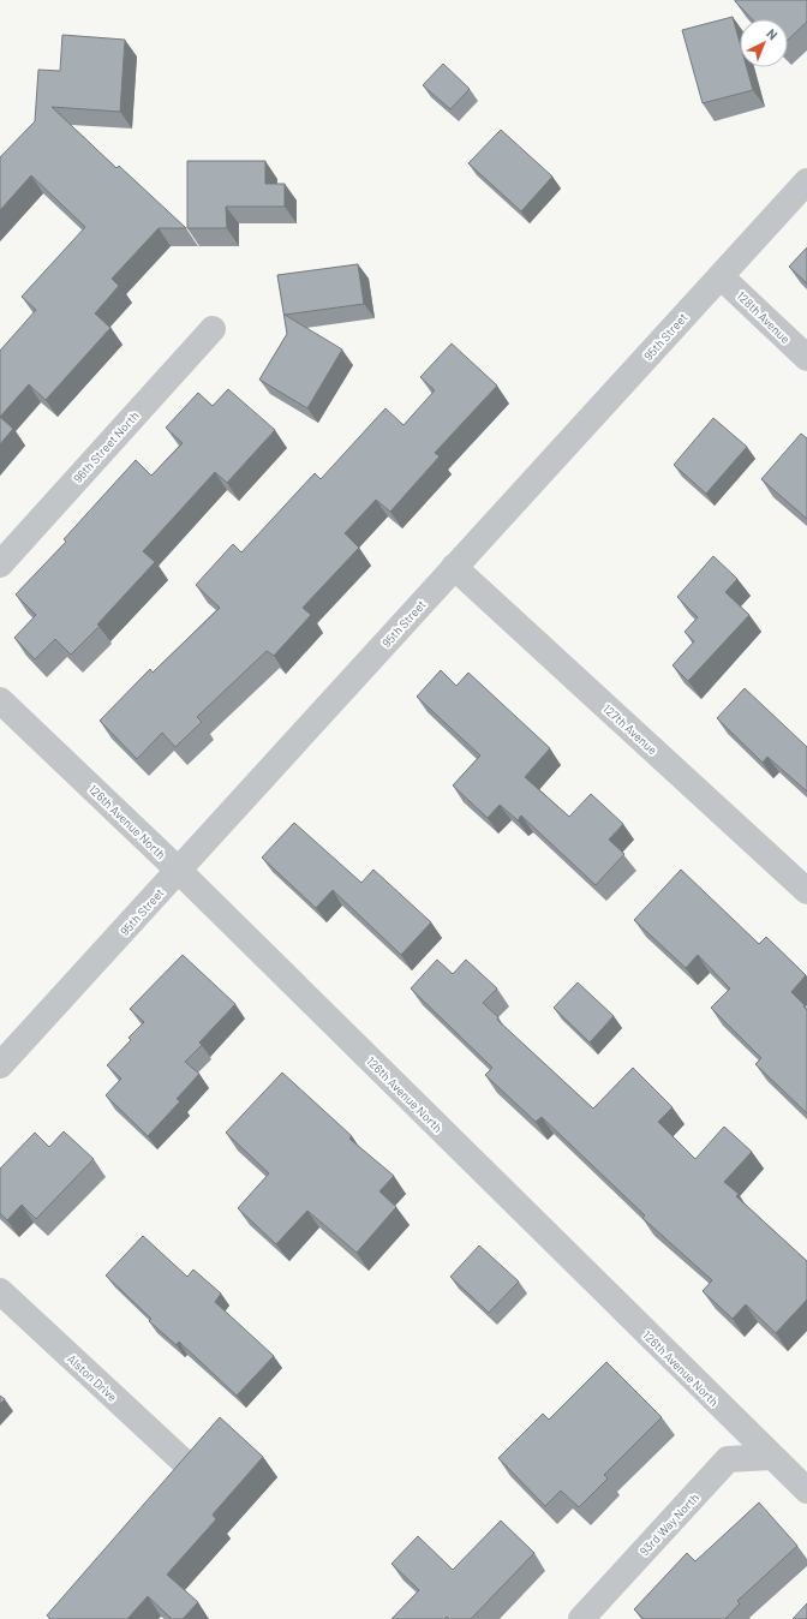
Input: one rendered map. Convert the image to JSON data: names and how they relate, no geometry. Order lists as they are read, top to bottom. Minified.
{"streets":{"street":["128th Avenue","95th Street","96th Street North","127th Avenue","126th Avenue North","Alston Drive","93rd Way North"]},"crossings":[["128th Avenue","95th Street"],["95th Street","127th Avenue"],["95th Street","126th Avenue North"],["126th Avenue North","93rd Way North"]],"north":"top right"}
